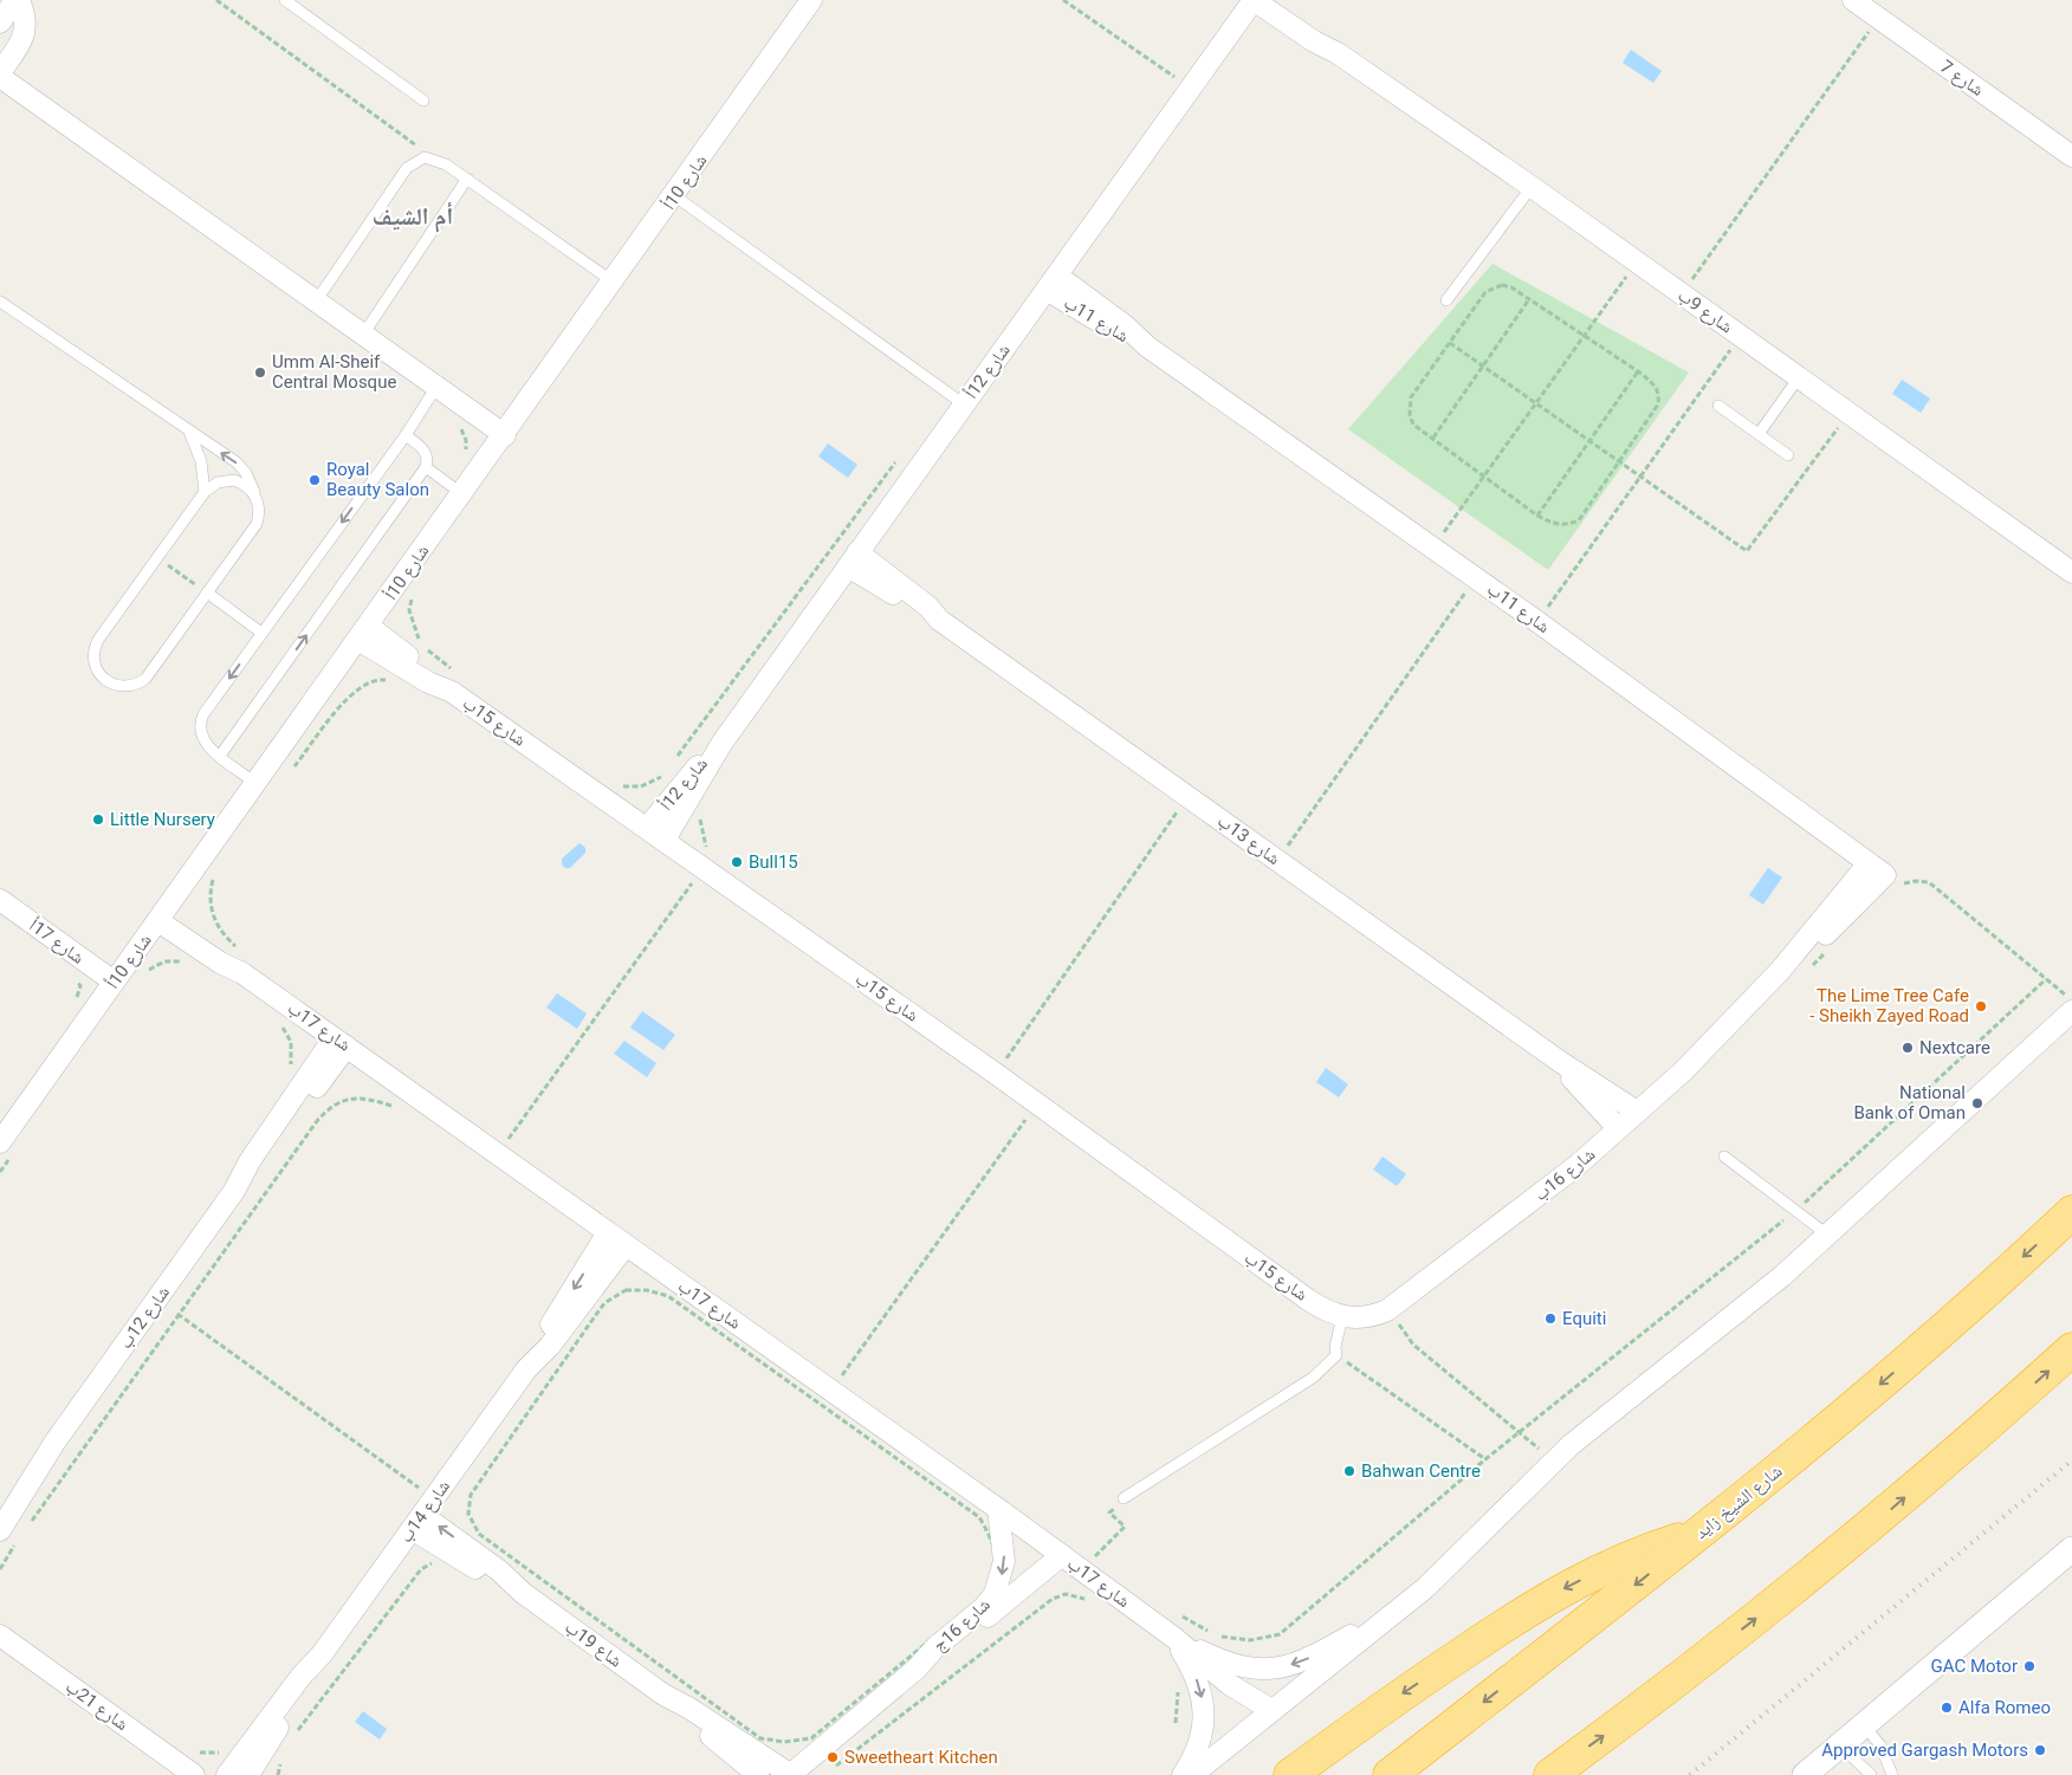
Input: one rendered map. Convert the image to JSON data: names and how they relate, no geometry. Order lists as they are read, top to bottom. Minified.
{"streets":{"highway":["شارع الشيخ زايد"],"street":["شارع 7","شارع 10أ","شارع 9ب","شارع 11ب","شارع 12أ","شارع 15ب","شارع 13ب","شارع 17أ","شارع 17ب","شارع 16ب","شارع 12ب","شارع 14ب","شارع 16ج","شاع 19ب","شارع 21ب"]},"crossings":[["شارع 10أ","شارع 15ب"],["شارع 10أ","شارع 17أ"],["شارع 10أ","شارع 17ب"],["شارع 9ب","شارع 12أ"],["شارع 11ب","شارع 12أ"],["شارع 11ب","شارع 16ب"],["شارع 12أ","شارع 15ب"],["شارع 12أ","شارع 13ب"],["شارع 15ب","شارع 16ب"],["شارع 13ب","شارع 16ب"],["شارع 17ب","شارع 12ب"],["شارع 17ب","شارع 14ب"],["شارع 17ب","شارع 16ج"],["شارع 14ب","شاع 19ب"],["شارع 16ج","شاع 19ب"]],"districts":["أم الشيف"],"places":["Umm Al-Sheif Central Mosque","Royal Beauty Salon","Little Nursery","Bull15","The Lime Tree Cafe - Sheikh Zayed Road","Nextcare","National Bank of Oman","Equiti","Bahwan Centre","GAC Motor","Alfa Romeo","Approved Gargash Motors","Sweetheart Kitchen"]}
